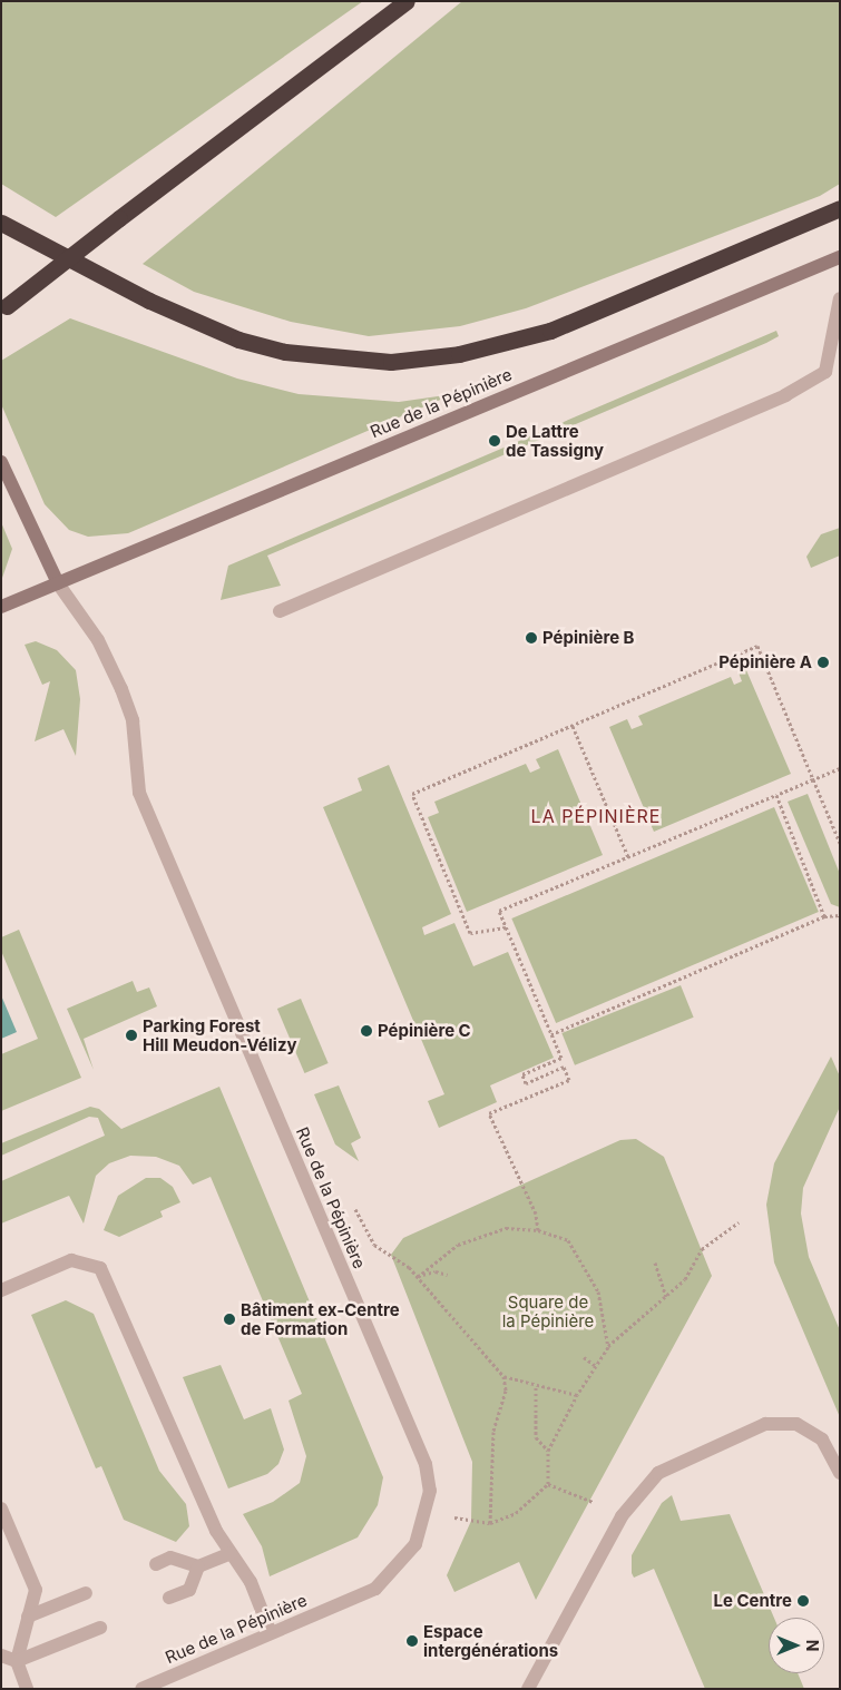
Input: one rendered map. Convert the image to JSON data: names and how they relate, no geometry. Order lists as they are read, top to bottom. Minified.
{"streets":{"main road":["Rue de la Pépinière"]},"districts":["LA PÉPINIÈRE"],"parks":["Square de la Pépinière"],"places":["De Lattre de Tassigny","Pépinière B","Pépinière A","Pépinière C","Parking Forest Hill Meudon-Vélizy","Bâtiment ex-Centre de Formation","Le Centre","Espace intergénérations"],"north":"right"}
